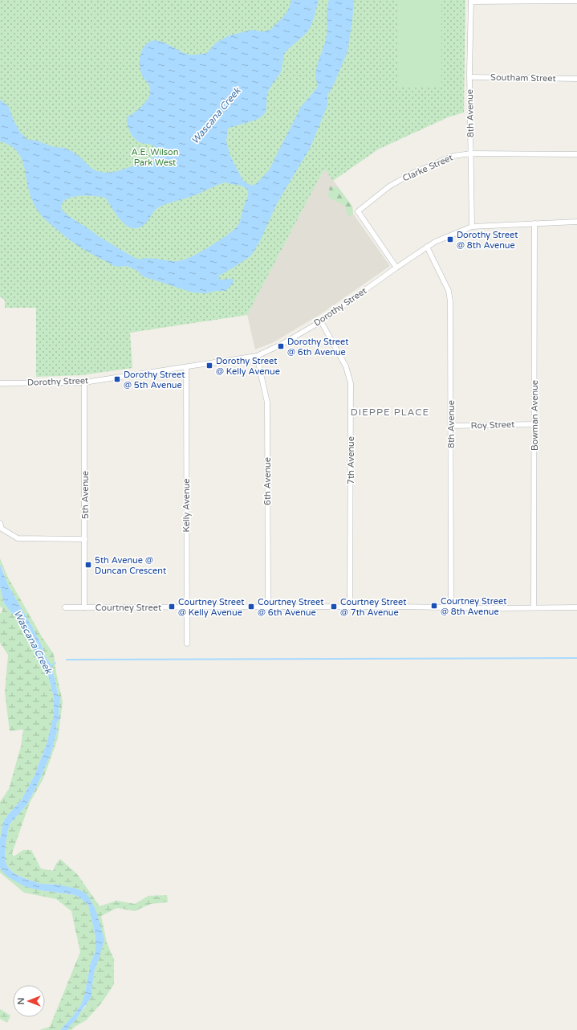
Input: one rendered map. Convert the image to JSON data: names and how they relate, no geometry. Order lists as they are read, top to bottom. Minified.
{"streets":{"street":["Southam Street","8th Avenue","Clarke Street","Dorothy Street","Bowman Avenue","Roy Street","7th Avenue","6th Avenue","5th Avenue","Kelly Avenue","Courtney Street"]},"crossings":[["Southam Street","8th Avenue"],["8th Avenue","Clarke Street"],["8th Avenue","Dorothy Street"],["8th Avenue","Roy Street"],["8th Avenue","Courtney Street"],["Clarke Street","Dorothy Street"],["Dorothy Street","Bowman Avenue"],["Dorothy Street","7th Avenue"],["Dorothy Street","6th Avenue"],["Dorothy Street","5th Avenue"],["Dorothy Street","Kelly Avenue"],["Bowman Avenue","Roy Street"],["Bowman Avenue","Courtney Street"],["7th Avenue","Courtney Street"],["6th Avenue","Courtney Street"],["5th Avenue","Courtney Street"],["Kelly Avenue","Courtney Street"]],"districts":["DIEPPE PLACE"],"water":["Wascana Creek"],"parks":["A.E. Wilson Park West"],"places":{"transit":["Dorothy Street @ 8th Avenue","Dorothy Street @ 6th Avenue","Dorothy Street @ Kelly Avenue","Dorothy Street @ 5th Avenue","5th Avenue @ Duncan Crescent","Courtney Street @ 8th Avenue","Courtney Street @ Kelly Avenue","Courtney Street @ 6th Avenue","Courtney Street @ 7th Avenue"]},"north":"left"}
